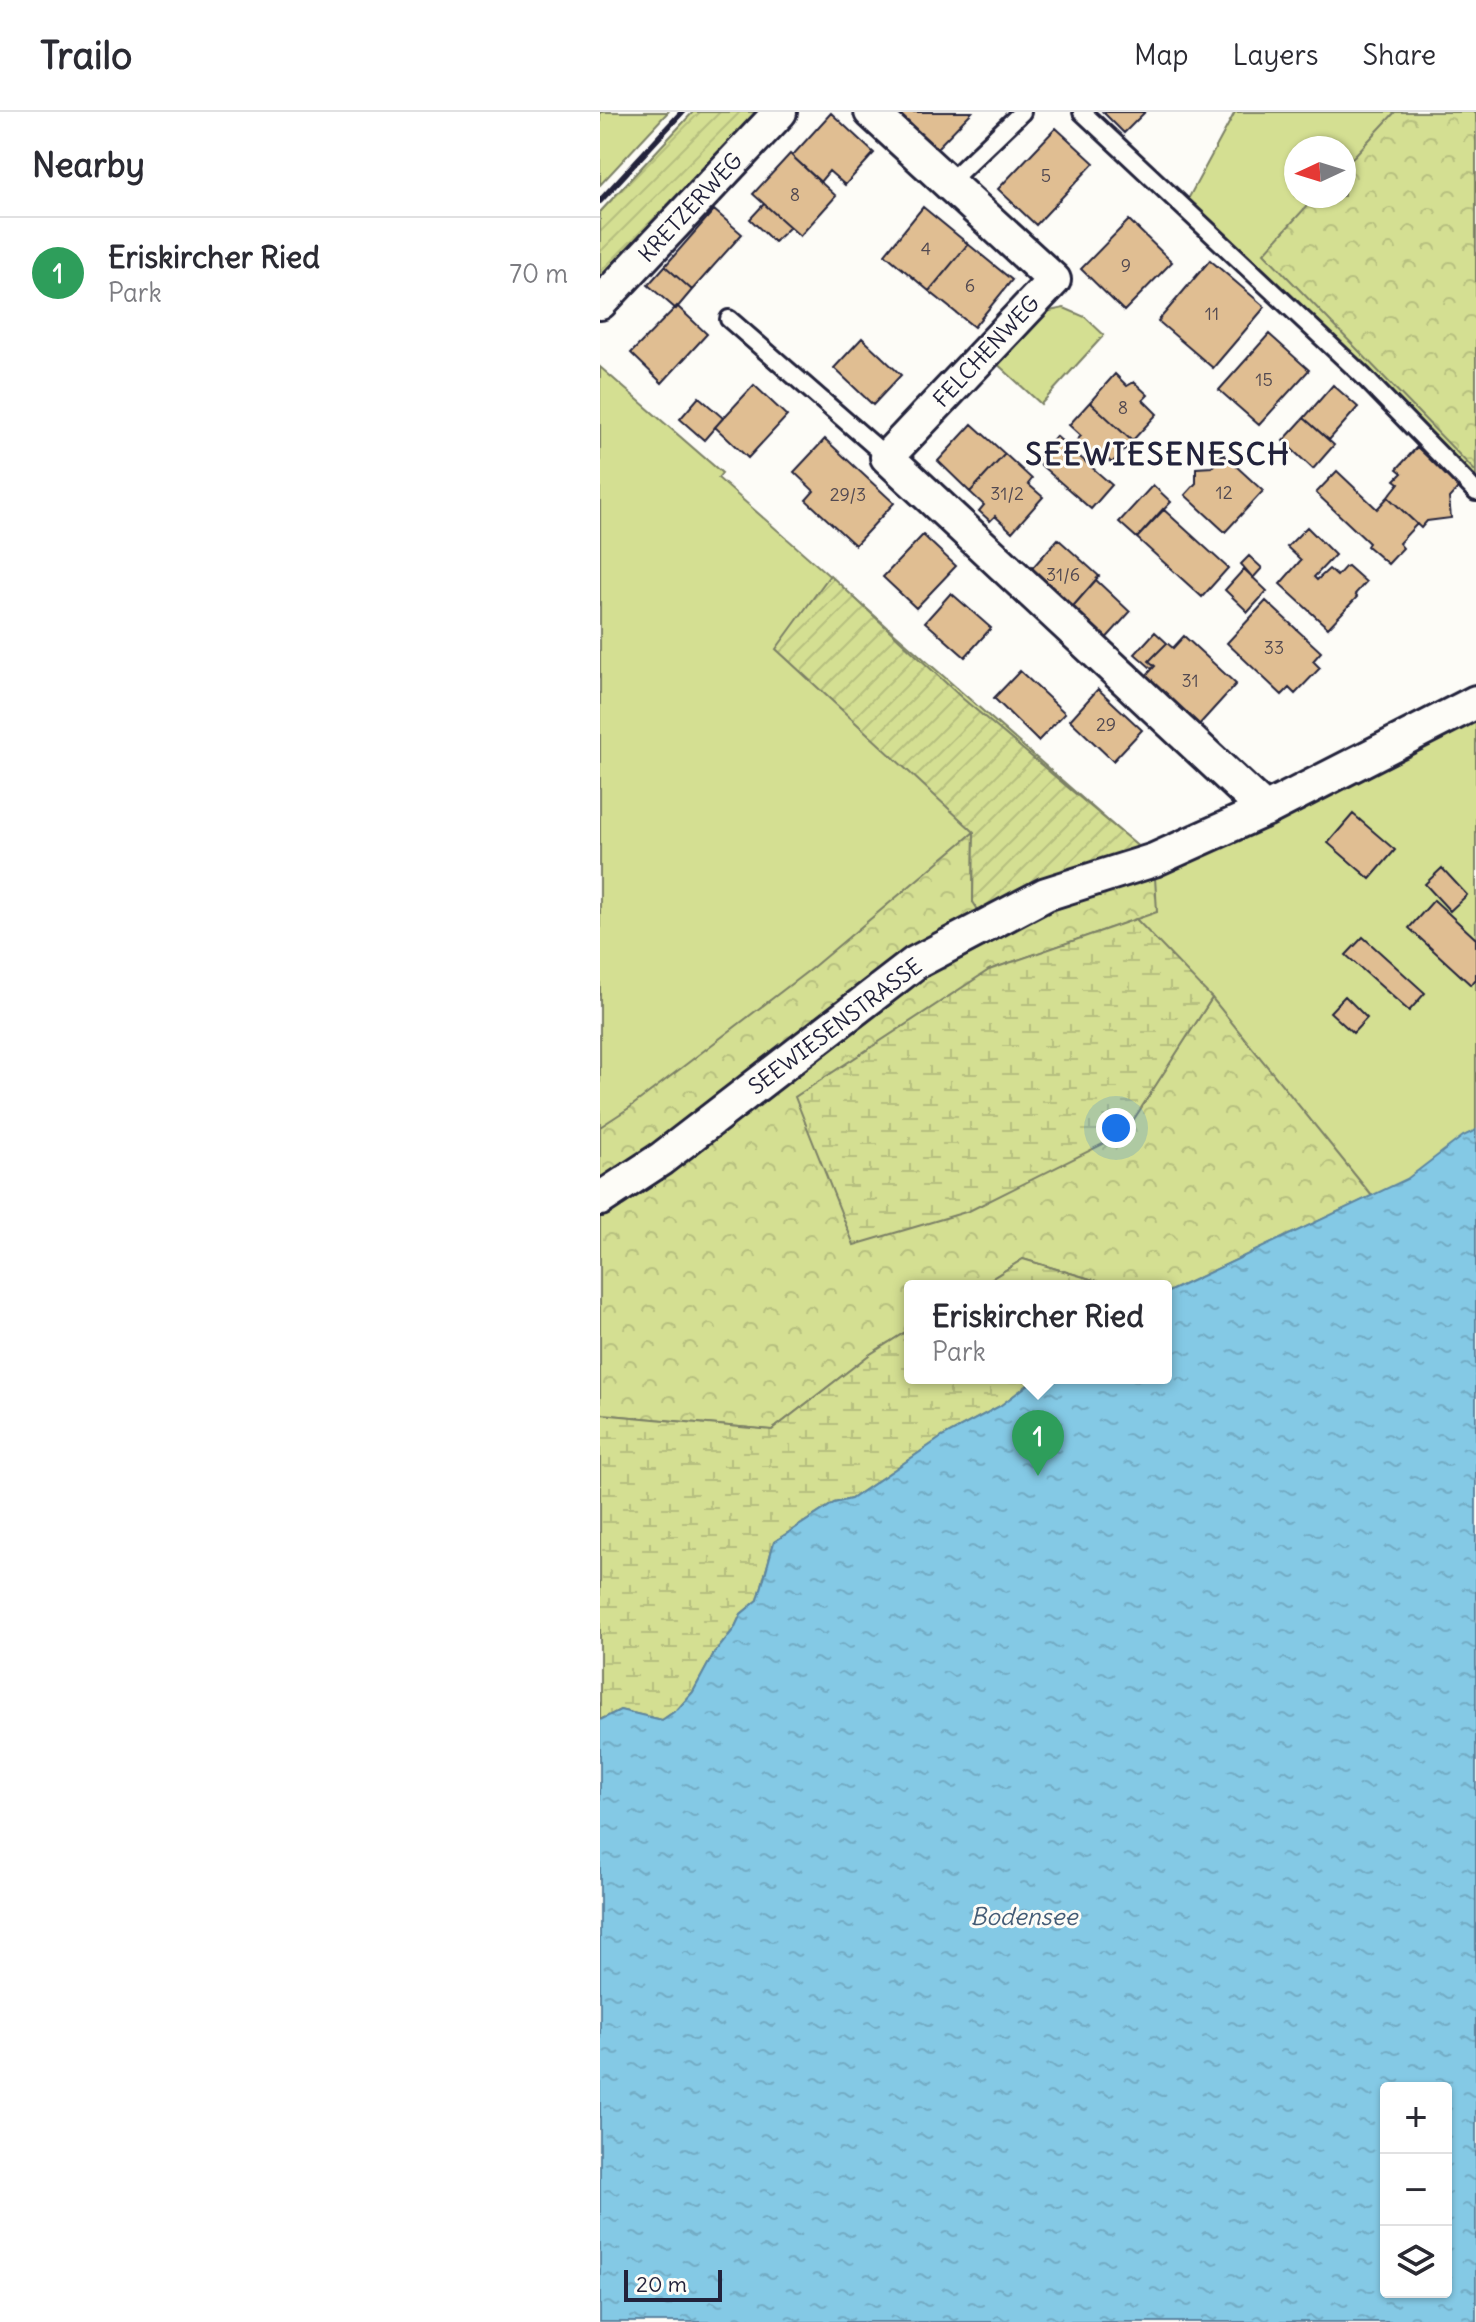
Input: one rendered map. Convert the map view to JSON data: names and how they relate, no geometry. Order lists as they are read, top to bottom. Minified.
{"streets":{"street":["KRETZERWEG","FELCHENWEG","SEEWIESENSTRASSE"]},"districts":["SEEWIESENESCH"],"water":["Bodensee"],"house_numbers":["5","8","4","9","6","11","15","8","12","31/2","29/3","31/6","33","31","29"],"scale_bar":"20 m","north":"left","page":{"header":"Trailo","nav":["Map","Layers","Share"],"heading":"Nearby","list":[{"mark":"1","name":"Eriskircher Ried","note":"Park","value":"70 m"}],"popup":["Eriskircher Ried","Park"],"pins":"1","map_buttons":["+","−"],"scale":"20 m"}}
